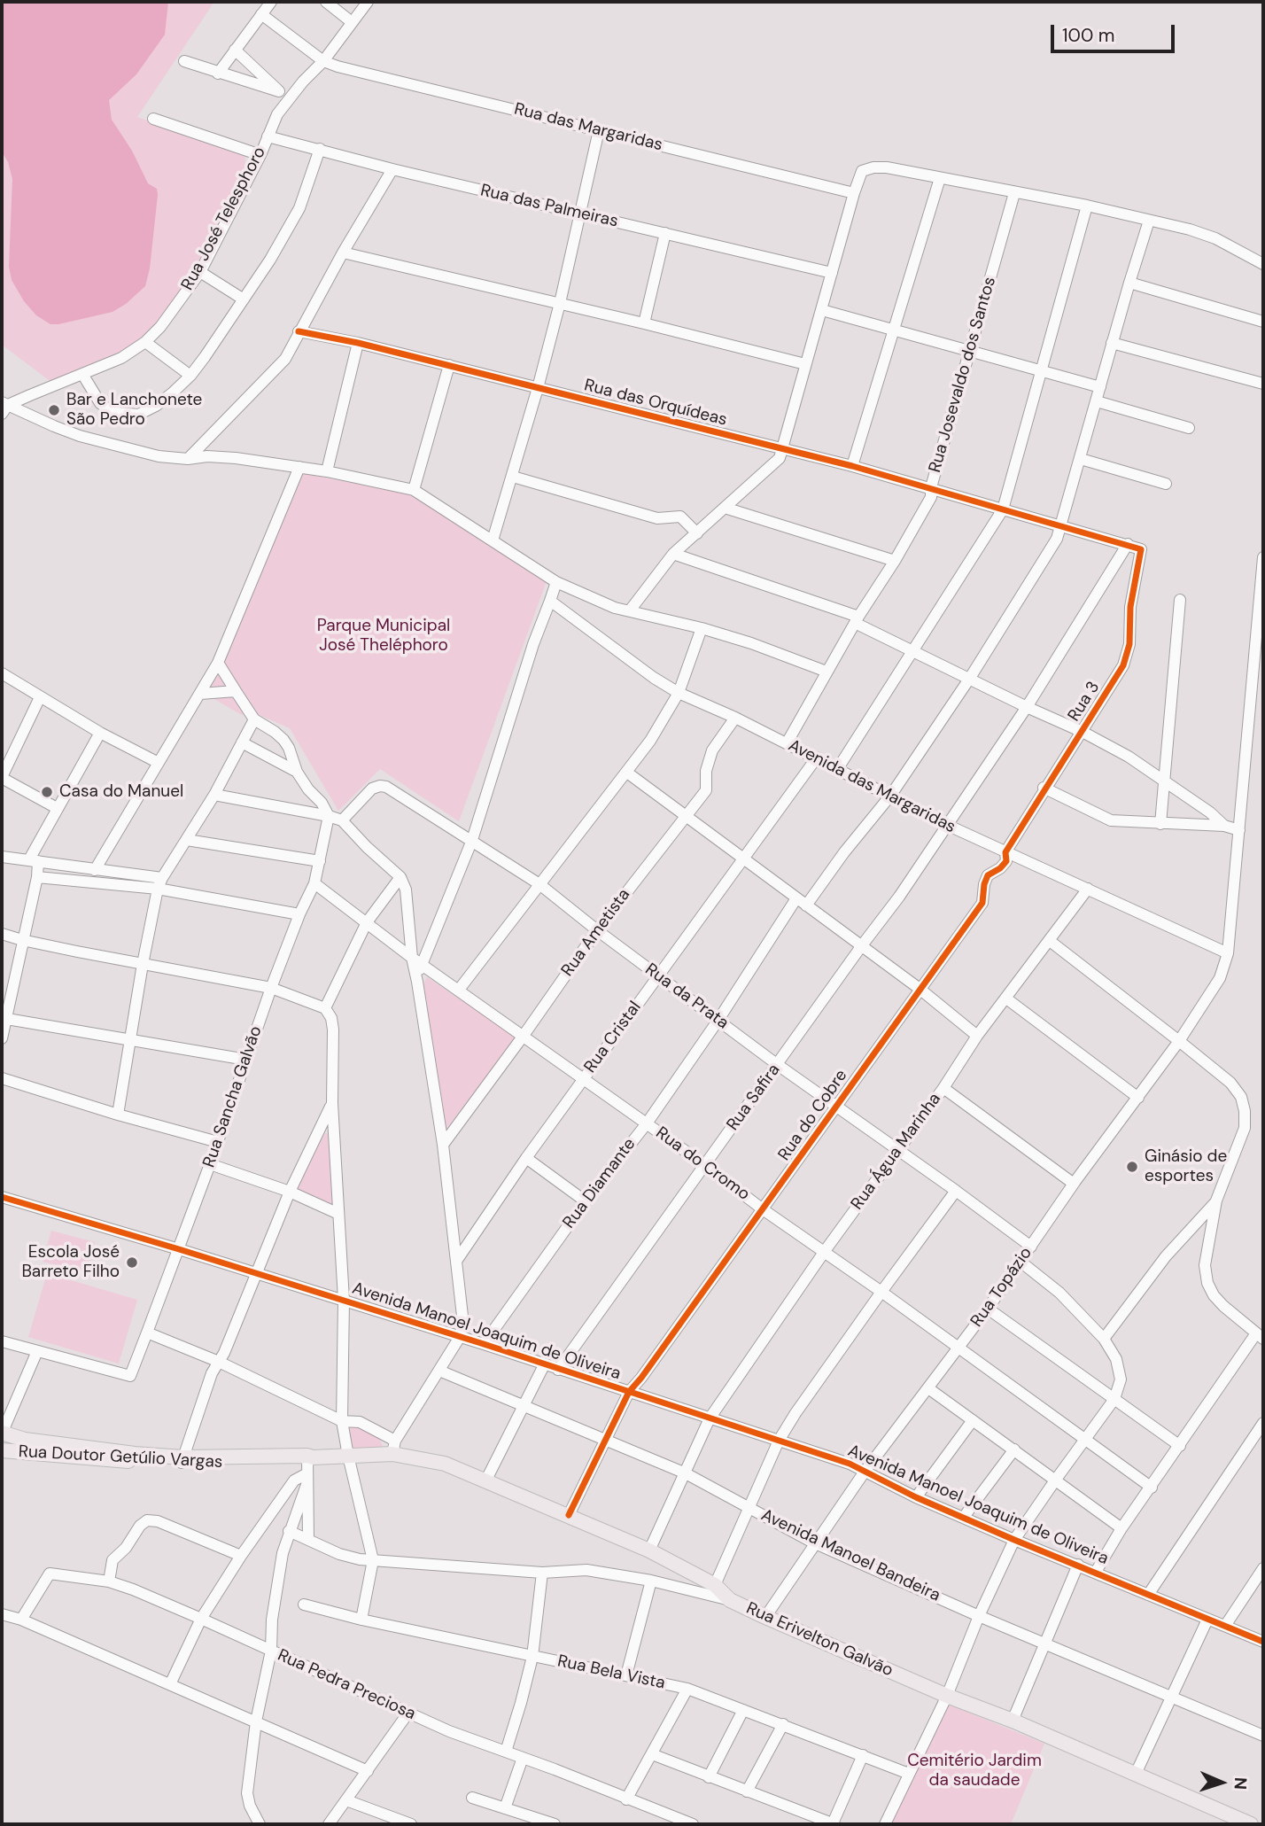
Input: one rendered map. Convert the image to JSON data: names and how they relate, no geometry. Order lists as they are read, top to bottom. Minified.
{"streets":{"main road":["Rua Doutor Getúlio Vargas","Rua Erivelton Galvão"],"street":["Rua das Margaridas","Rua das Palmeiras","Rua José Telesphoro","Rua Josevaldo dos Santos","Rua das Orquídeas","Rua 3","Avenida das Margaridas","Rua Ametista","Rua da Prata","Rua Cristal","Rua Sancha Galvão","Rua Safira","Rua do Cobre","Rua Água Marinha","Rua do Cromo","Rua Diamante","Rua Topázio","Avenida Manoel Joaquim de Oliveira","Avenida Manoel Bandeira","Rua Bela Vista","Rua Pedra Preciosa"]},"crossings":[["Rua das Margaridas","Rua José Telesphoro"],["Rua das Palmeiras","Rua José Telesphoro"],["Rua Josevaldo dos Santos","Rua das Orquídeas"],["Rua Josevaldo dos Santos","Avenida das Margaridas"],["Rua das Orquídeas","Rua 3"],["Rua das Orquídeas","Rua Safira"],["Rua das Orquídeas","Rua Diamante"],["Rua 3","Avenida das Margaridas"],["Rua 3","Rua do Cobre"],["Avenida das Margaridas","Rua Ametista"],["Avenida das Margaridas","Rua Cristal"],["Avenida das Margaridas","Rua Safira"],["Avenida das Margaridas","Rua do Cobre"],["Avenida das Margaridas","Rua Água Marinha"],["Avenida das Margaridas","Rua Diamante"],["Avenida das Margaridas","Rua Topázio"],["Rua Ametista","Rua da Prata"],["Rua Ametista","Rua do Cromo"],["Rua da Prata","Rua Cristal"],["Rua da Prata","Rua Safira"],["Rua da Prata","Rua do Cobre"],["Rua da Prata","Rua Água Marinha"],["Rua da Prata","Rua Diamante"],["Rua da Prata","Rua Topázio"],["Rua Cristal","Rua do Cromo"],["Rua Sancha Galvão","Rua do Cromo"],["Rua Sancha Galvão","Avenida Manoel Joaquim de Oliveira"],["Rua Safira","Rua do Cromo"],["Rua Safira","Avenida Manoel Joaquim de Oliveira"],["Rua do Cobre","Rua do Cromo"],["Rua do Cobre","Avenida Manoel Joaquim de Oliveira"],["Rua do Cobre","Avenida Manoel Bandeira"],["Rua do Cobre","Rua Erivelton Galvão"],["Rua Água Marinha","Rua do Cromo"],["Rua Água Marinha","Avenida Manoel Joaquim de Oliveira"],["Rua Água Marinha","Avenida Manoel Bandeira"],["Rua Água Marinha","Rua Erivelton Galvão"],["Rua do Cromo","Rua Diamante"],["Rua do Cromo","Rua Topázio"],["Rua Diamante","Avenida Manoel Joaquim de Oliveira"],["Rua Topázio","Avenida Manoel Joaquim de Oliveira"],["Rua Topázio","Avenida Manoel Bandeira"],["Rua Topázio","Rua Erivelton Galvão"],["Rua Doutor Getúlio Vargas","Rua Erivelton Galvão"]],"parks":["Parque Municipal José Theléphoro","Cemitério Jardim da saudade"],"places":["Bar e Lanchonete São Pedro","Casa do Manuel","Ginásio de esportes","Escola José Barreto Filho"],"scale_bar":"100 m","north":"right"}
